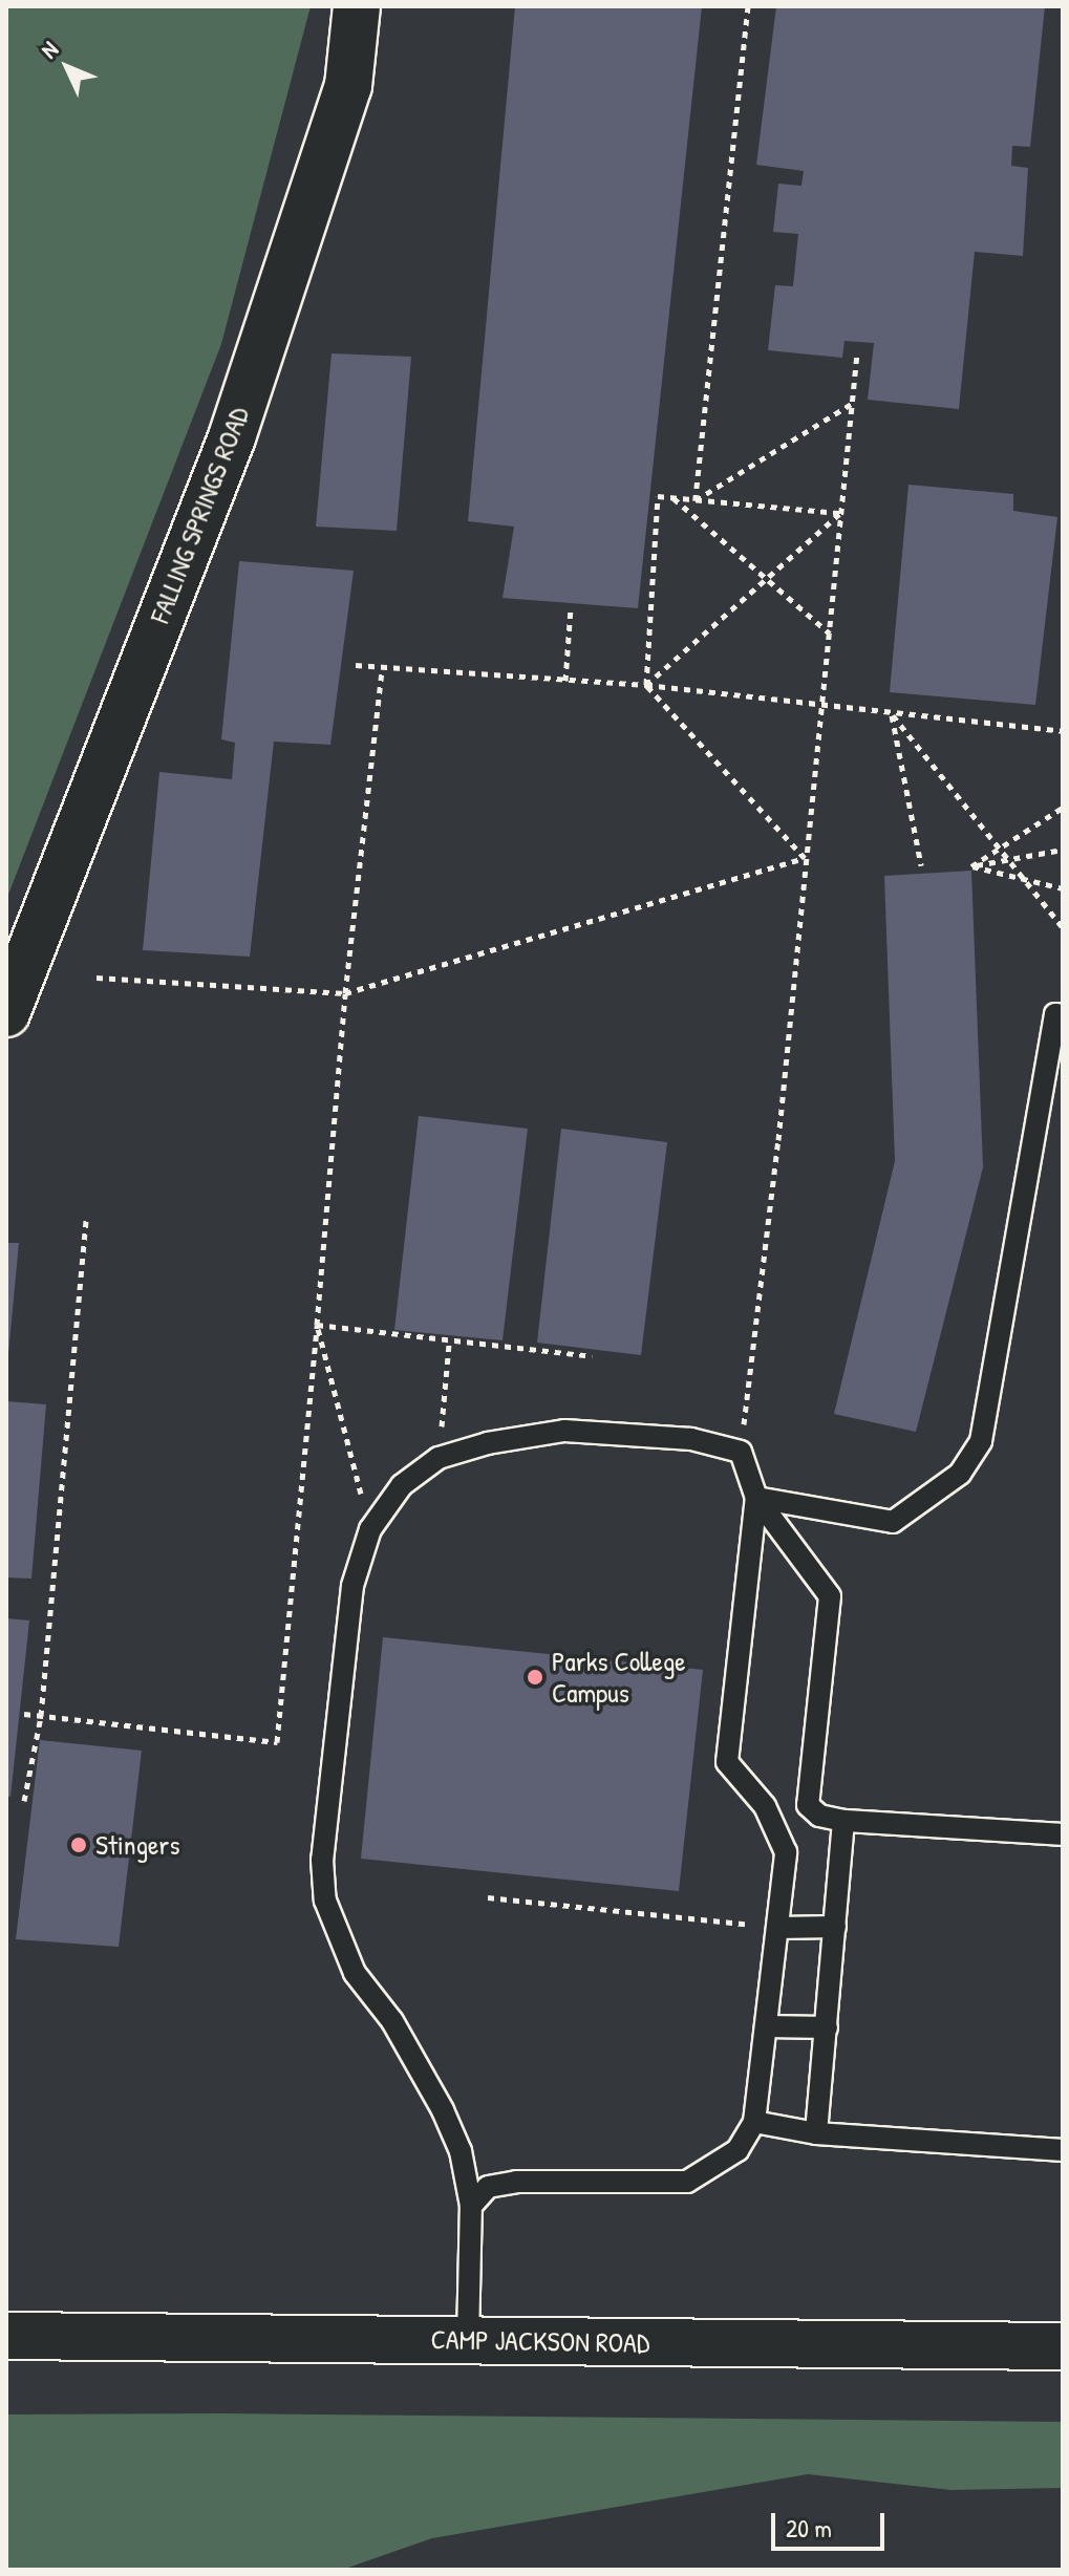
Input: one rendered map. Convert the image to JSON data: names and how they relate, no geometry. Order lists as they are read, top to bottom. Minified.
{"streets":{"street":["FALLING SPRINGS ROAD","CAMP JACKSON ROAD"]},"places":["Parks College Campus","Stingers"],"scale_bar":"20 m","north":"top left"}
